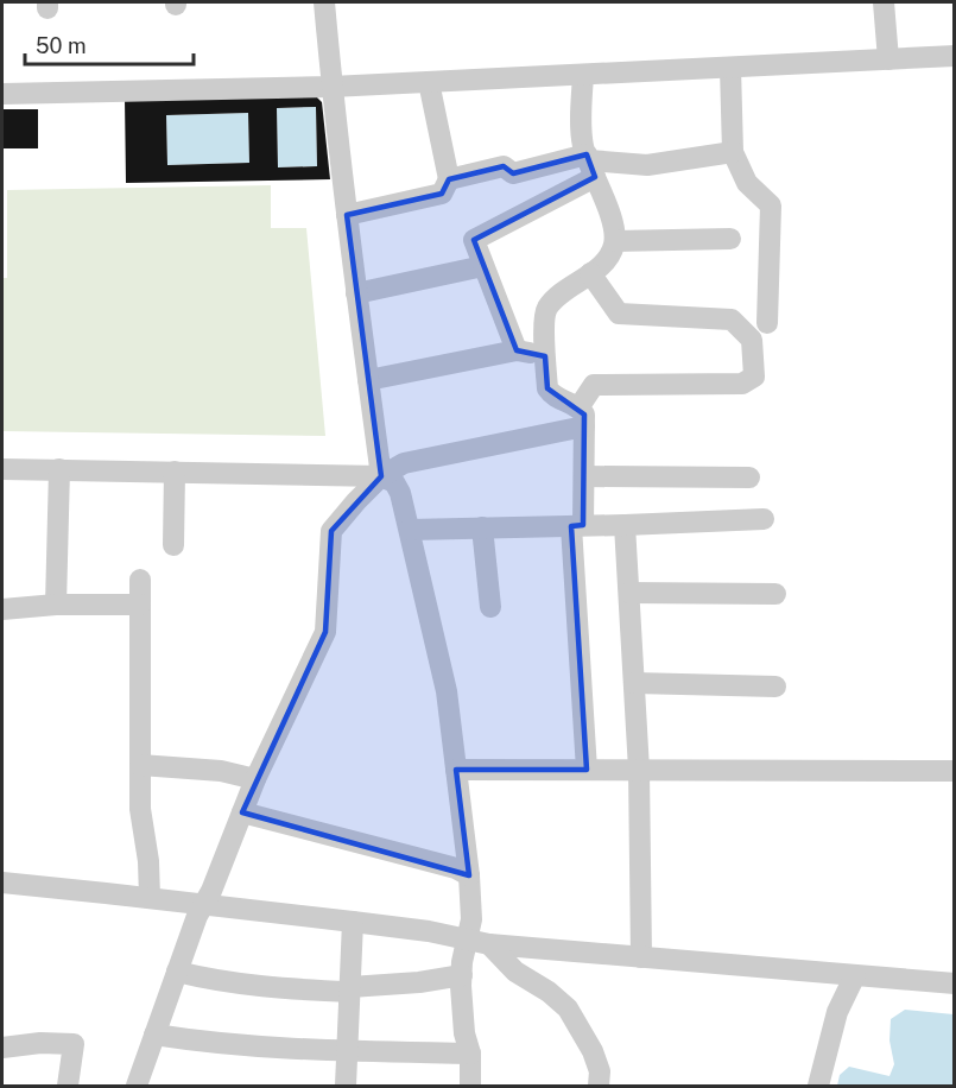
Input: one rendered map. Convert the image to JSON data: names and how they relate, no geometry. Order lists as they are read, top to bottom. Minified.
{"scale_bar":"50 m"}
